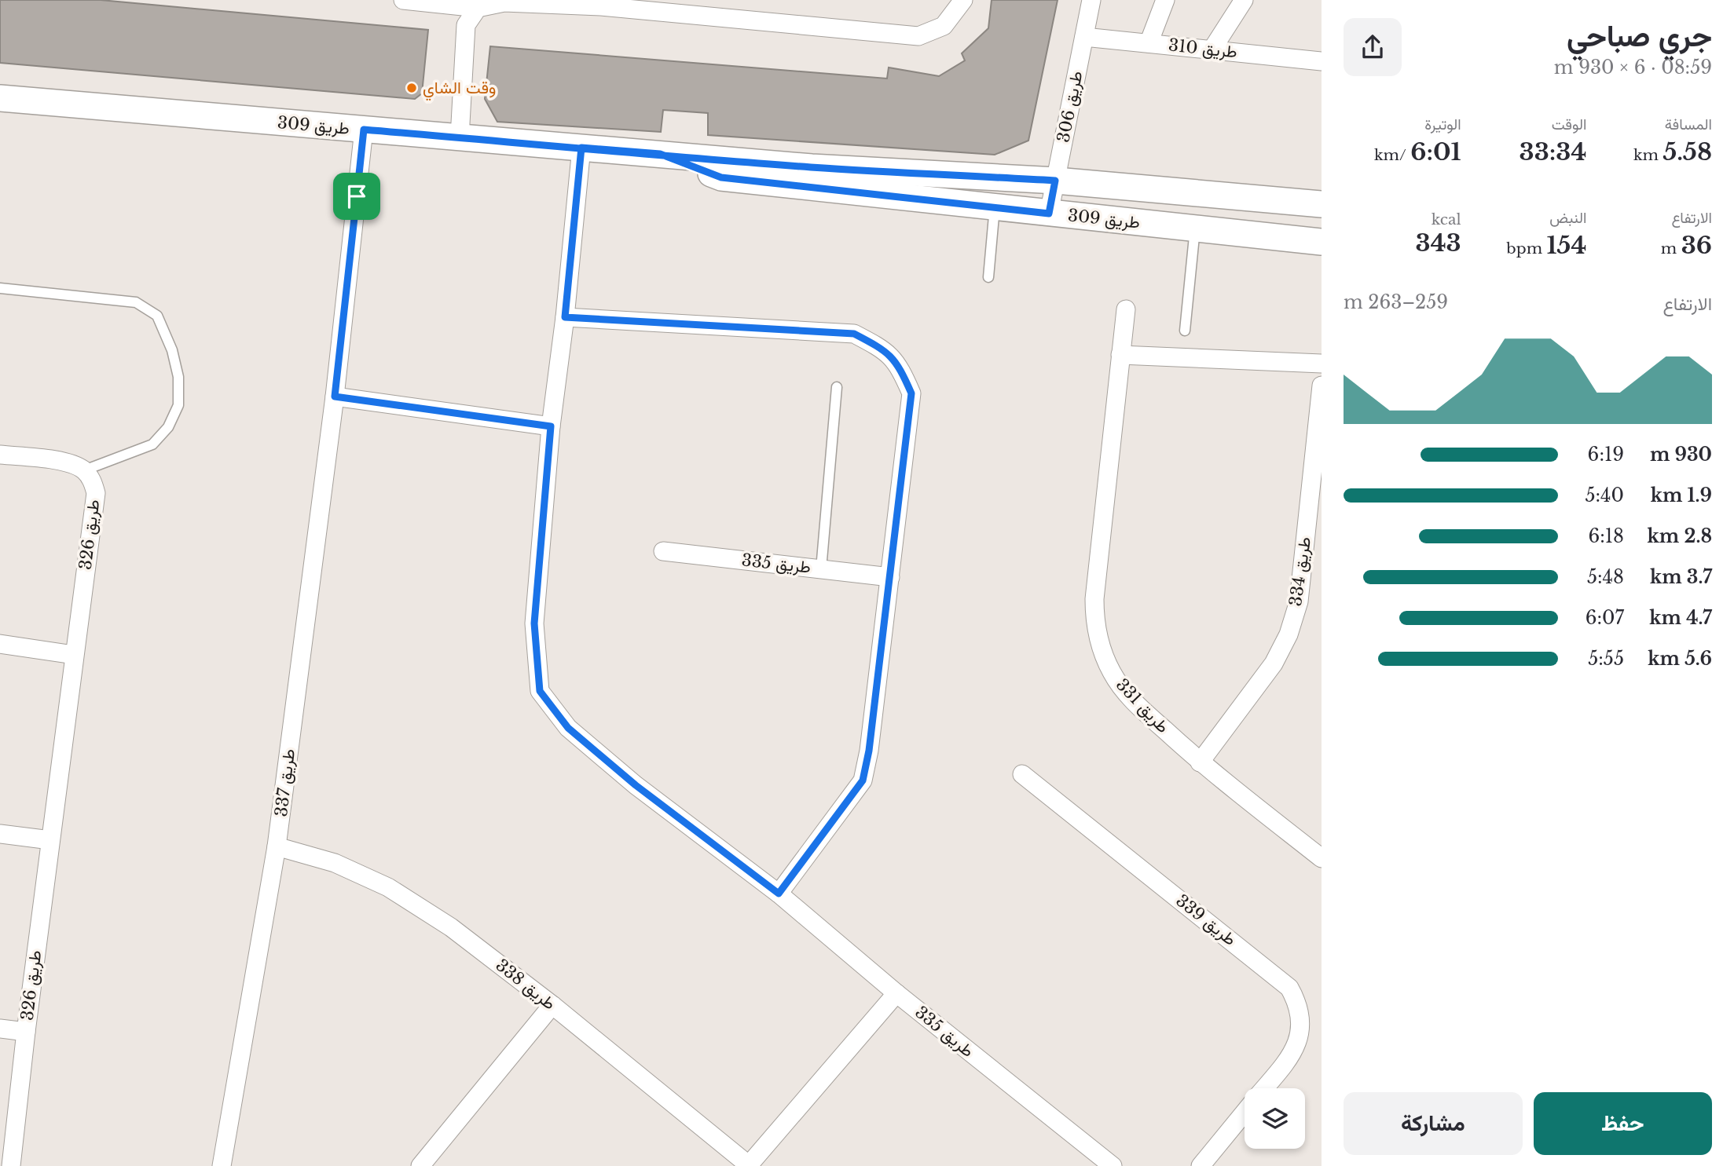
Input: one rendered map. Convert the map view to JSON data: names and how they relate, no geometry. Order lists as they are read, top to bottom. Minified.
{"streets":{"street":["طريق 310","طريق 306","طريق 309","طريق 326","طريق 335","طريق 334","طريق 331","طريق 337","طريق 339","طريق 338"]},"crossings":[["طريق 310","طريق 306"],["طريق 306","طريق 309"],["طريق 309","طريق 335"],["طريق 309","طريق 337"],["طريق 335","طريق 338"],["طريق 334","طريق 331"],["طريق 337","طريق 338"]],"places":["وقت الشاي"],"page":{"heading":["جري صباحي","08:59 · 6 × 930 m"],"stats":[["المسافة","5.58 km"],["الوقت","33:34"],["الوتيرة","6:01 /km"],["الارتفاع","36 m"],["النبض","154 bpm"],["kcal","343"]],"chart":["الارتفاع","259–263 m"],"list":[{"name":"930 m","note":"6:19"},{"name":"1.9 km","note":"5:40"},{"name":"2.8 km","note":"6:18"},{"name":"3.7 km","note":"5:48"},{"name":"4.7 km","note":"6:07"},{"name":"5.6 km","note":"5:55"}],"buttons":["حفظ","مشاركة"]}}
